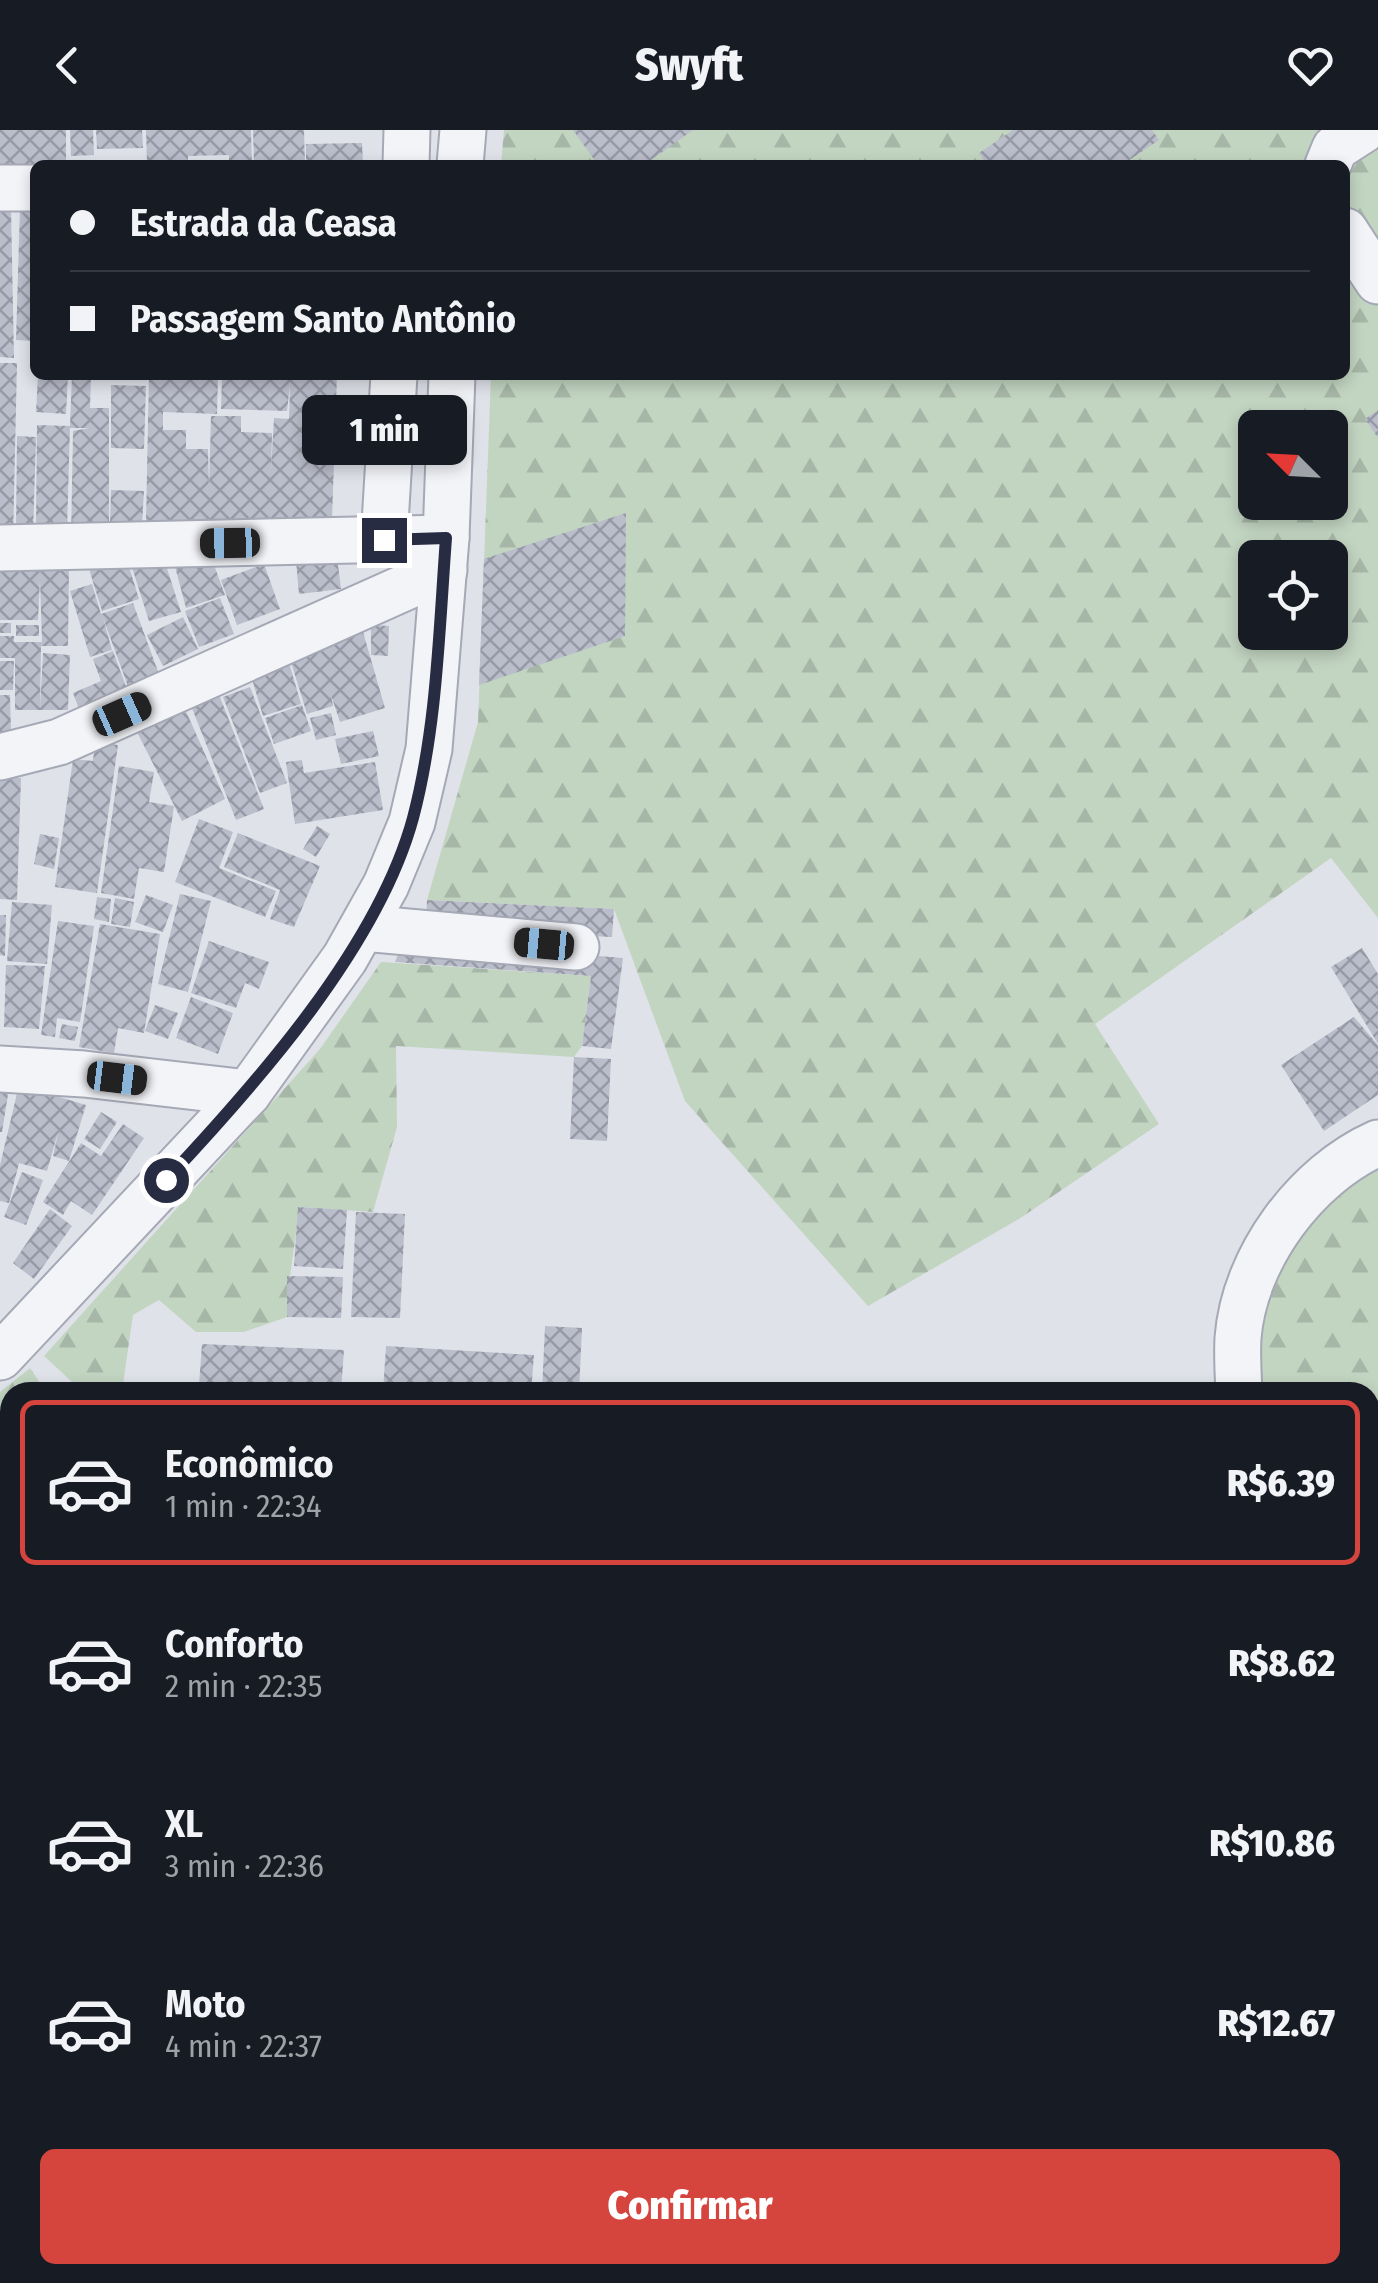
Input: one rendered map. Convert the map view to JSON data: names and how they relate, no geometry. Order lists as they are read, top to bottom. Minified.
{"north":"top left","page":{"header":"Swyft","banner":["Estrada da Ceasa","Passagem Santo Antônio"],"bubble":"1 min","list":[{"name":"Econômico","note":"1 min · 22:34","value":"R$6.39"},{"name":"Conforto","note":"2 min · 22:35","value":"R$8.62"},{"name":"XL","note":"3 min · 22:36","value":"R$10.86"},{"name":"Moto","note":"4 min · 22:37","value":"R$12.67"}],"buttons":"Confirmar"}}
